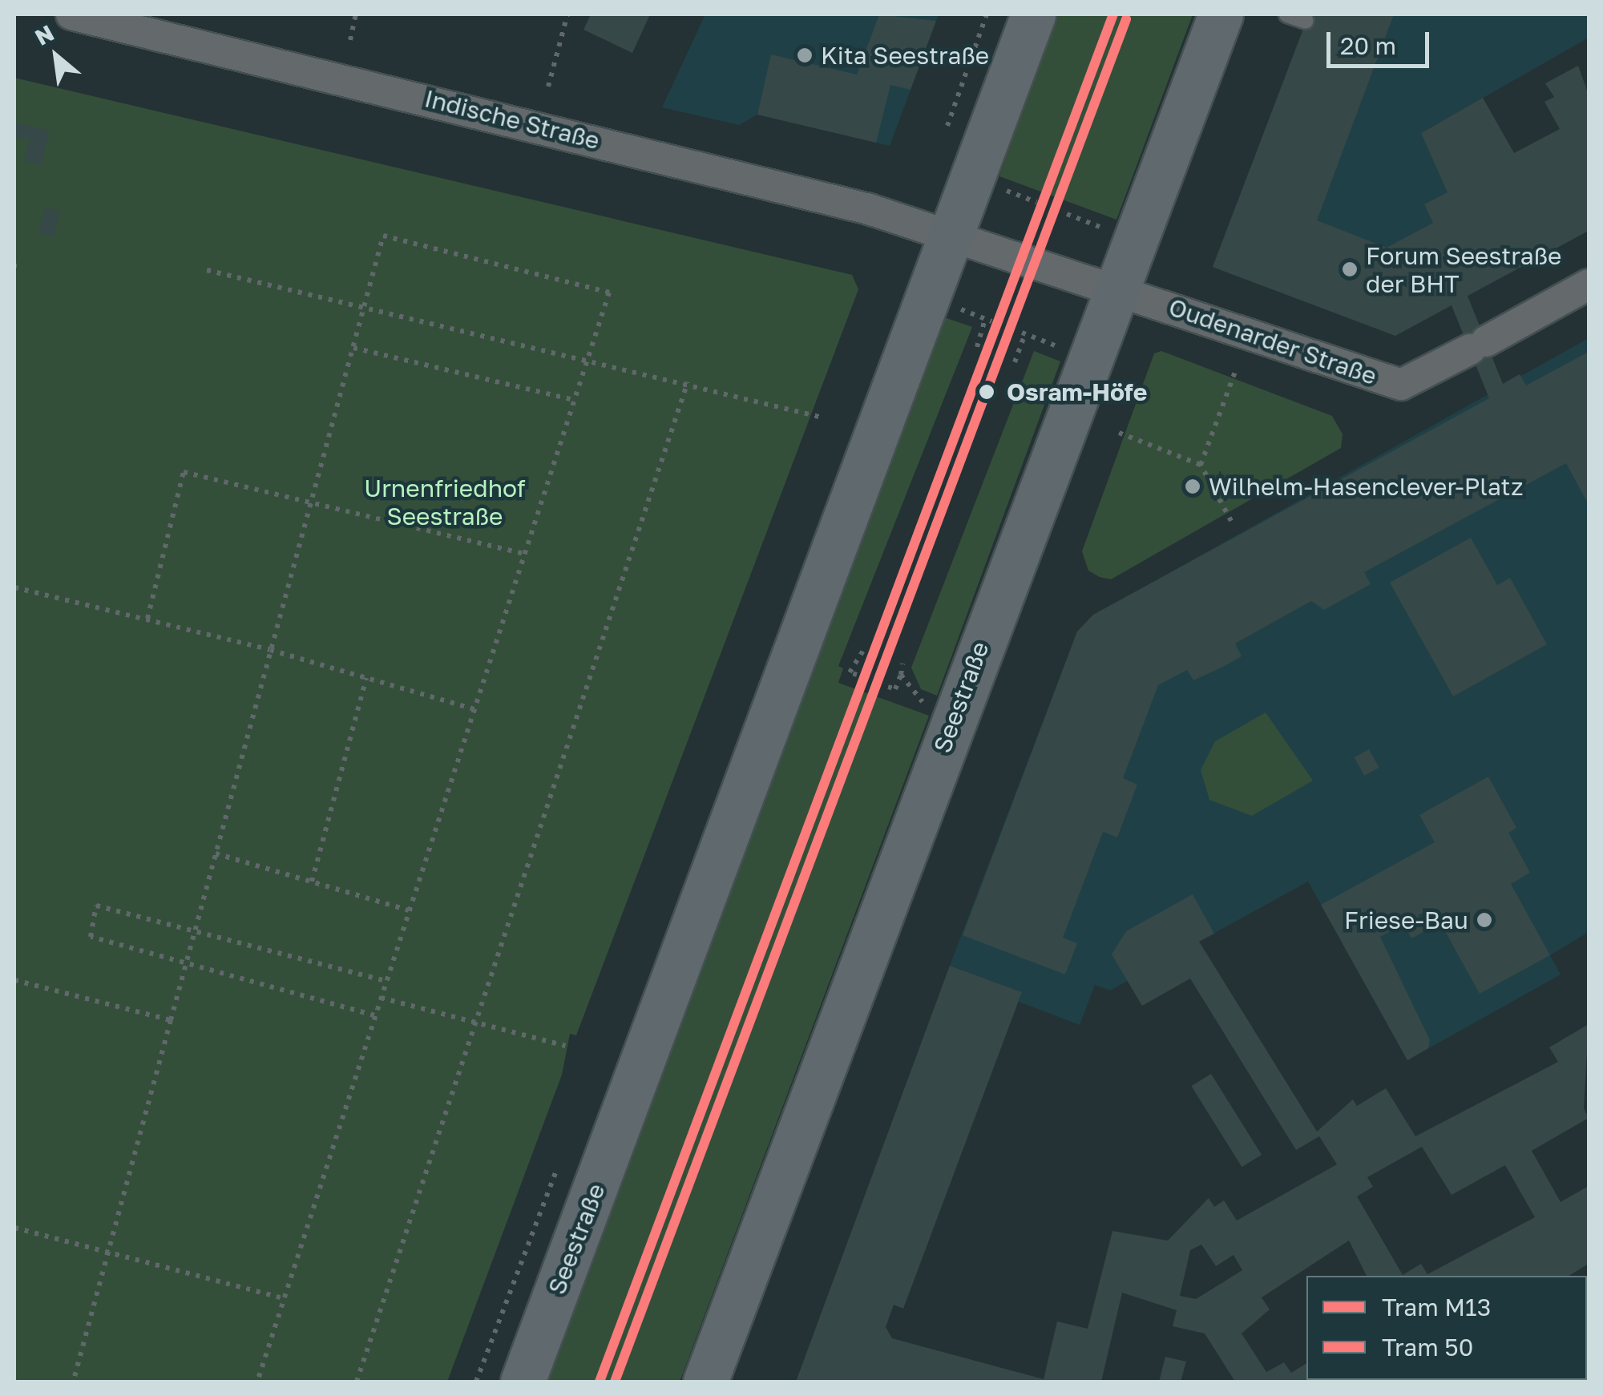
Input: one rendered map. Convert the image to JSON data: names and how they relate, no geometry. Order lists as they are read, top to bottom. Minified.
{"streets":{"main road":["Seestraße"],"street":["Indische Straße","Oudenarder Straße"]},"crossings":[["Indische Straße","Oudenarder Straße"],["Indische Straße","Seestraße"],["Oudenarder Straße","Seestraße"]],"parks":["Urnenfriedhof Seestraße"],"places":["Kita Seestraße","Forum Seestraße der BHT","Osram-Höfe","Wilhelm-Hasenclever-Platz","Friese-Bau"],"lines":["tram line M13","tram line 50"],"legend":["Tram M13","Tram 50"],"scale_bar":"20 m","north":"top left"}
